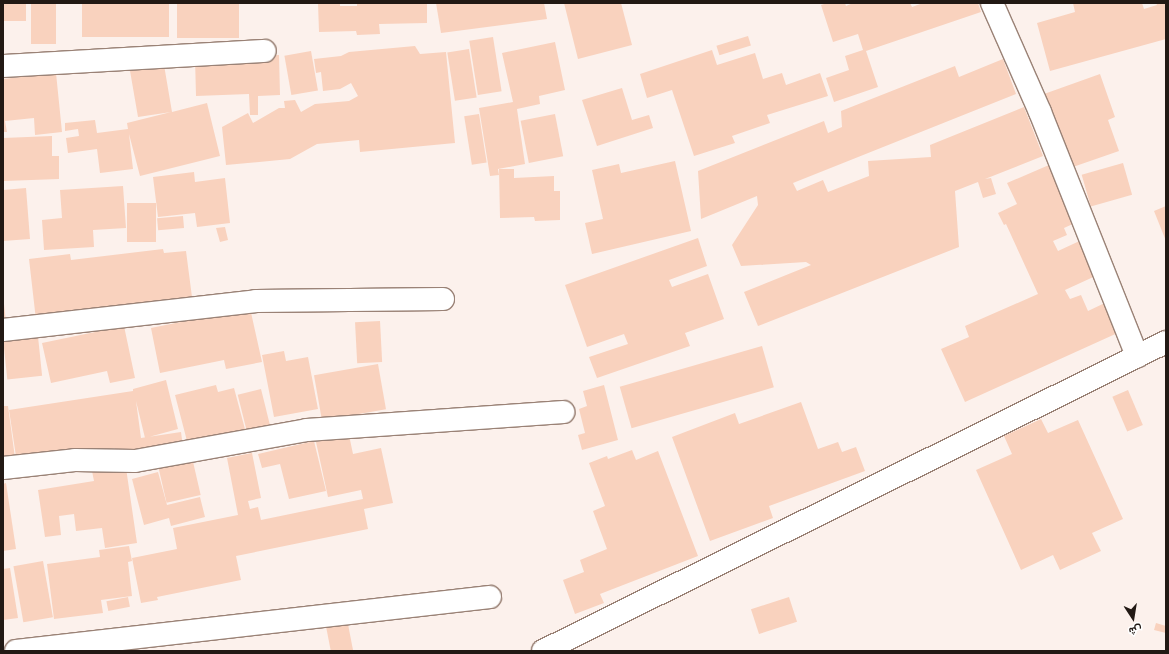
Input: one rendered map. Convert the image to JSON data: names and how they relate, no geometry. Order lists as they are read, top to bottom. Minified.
{"north":"bottom"}
